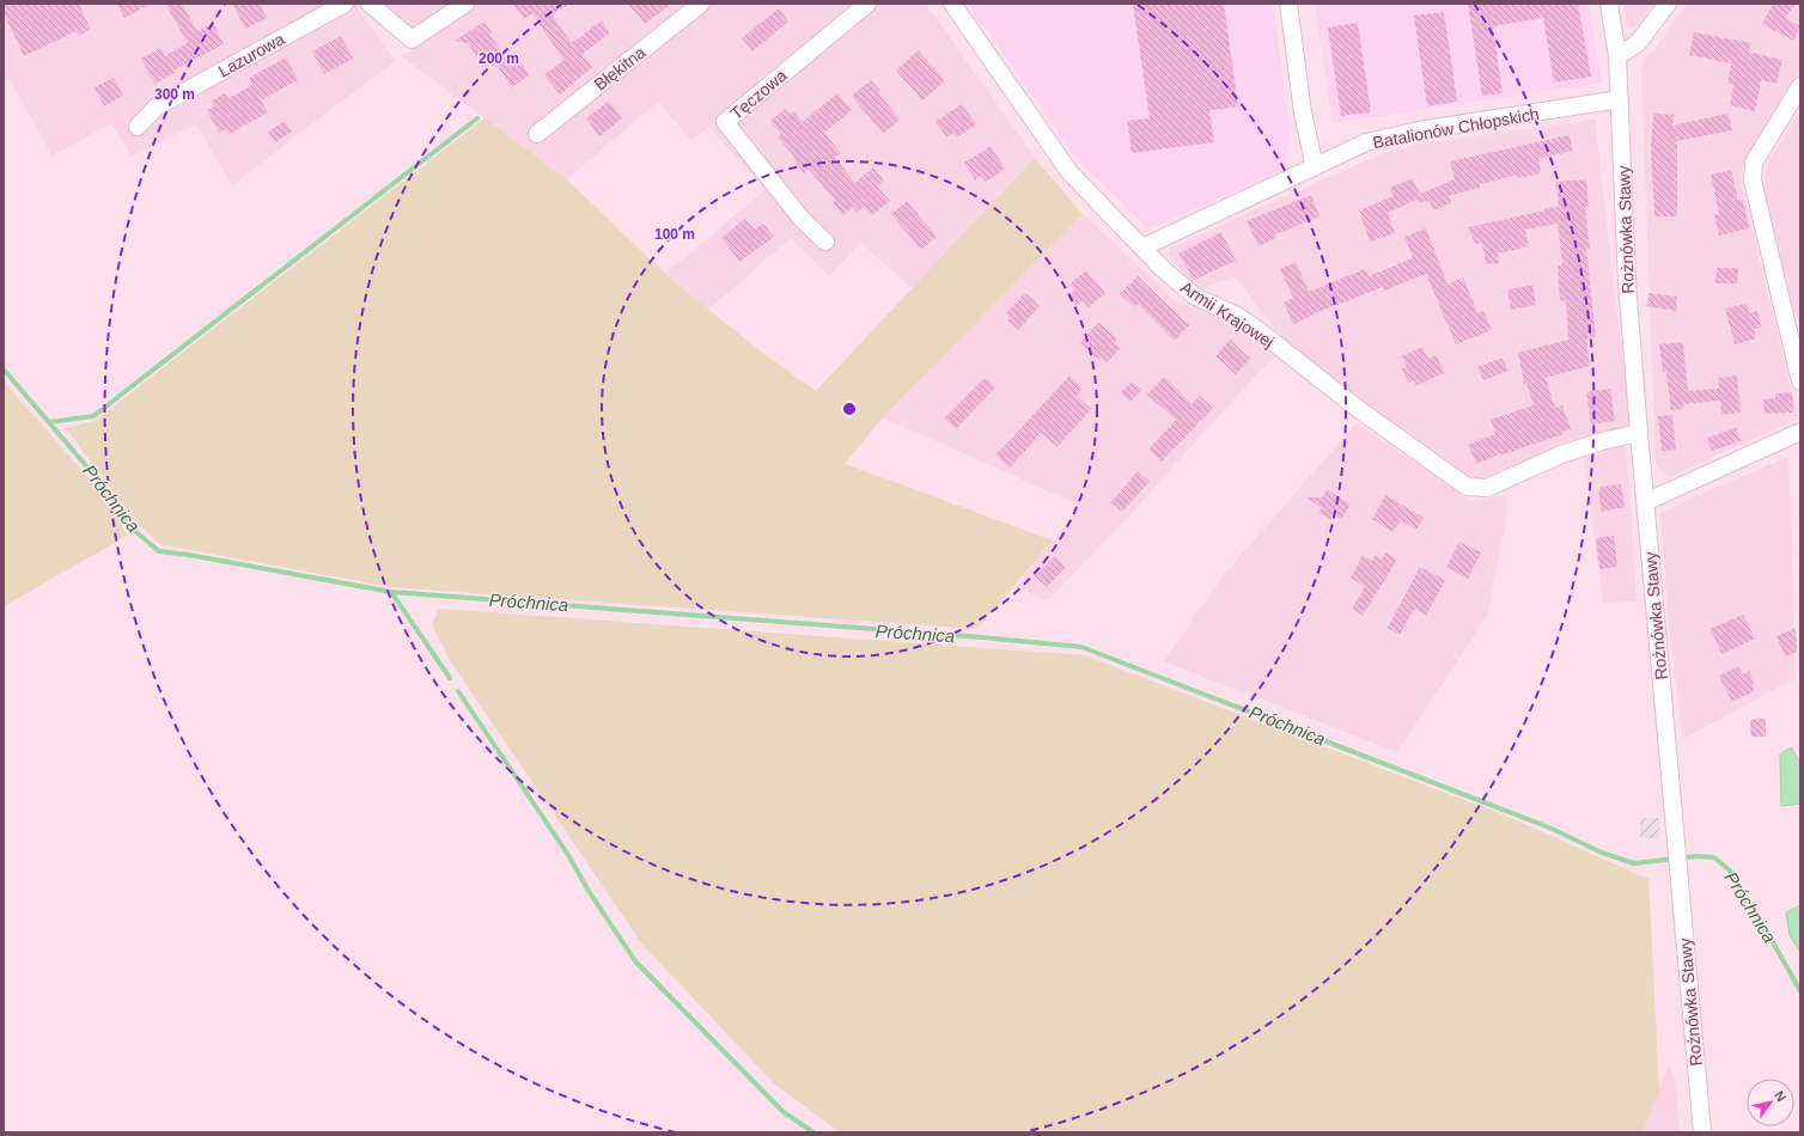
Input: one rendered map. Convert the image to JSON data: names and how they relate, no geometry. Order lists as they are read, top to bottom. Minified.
{"streets":{"street":["Lazurowa","Błękitna","Tęczowa","Batalionów Chłopskich","Rożnówka Stawy","Armii Krajowej"]},"crossings":[["Batalionów Chłopskich","Rożnówka Stawy"],["Batalionów Chłopskich","Armii Krajowej"],["Rożnówka Stawy","Armii Krajowej"]],"water":["Próchnica"],"north":"top right","rings":["200 m","300 m","100 m"]}
